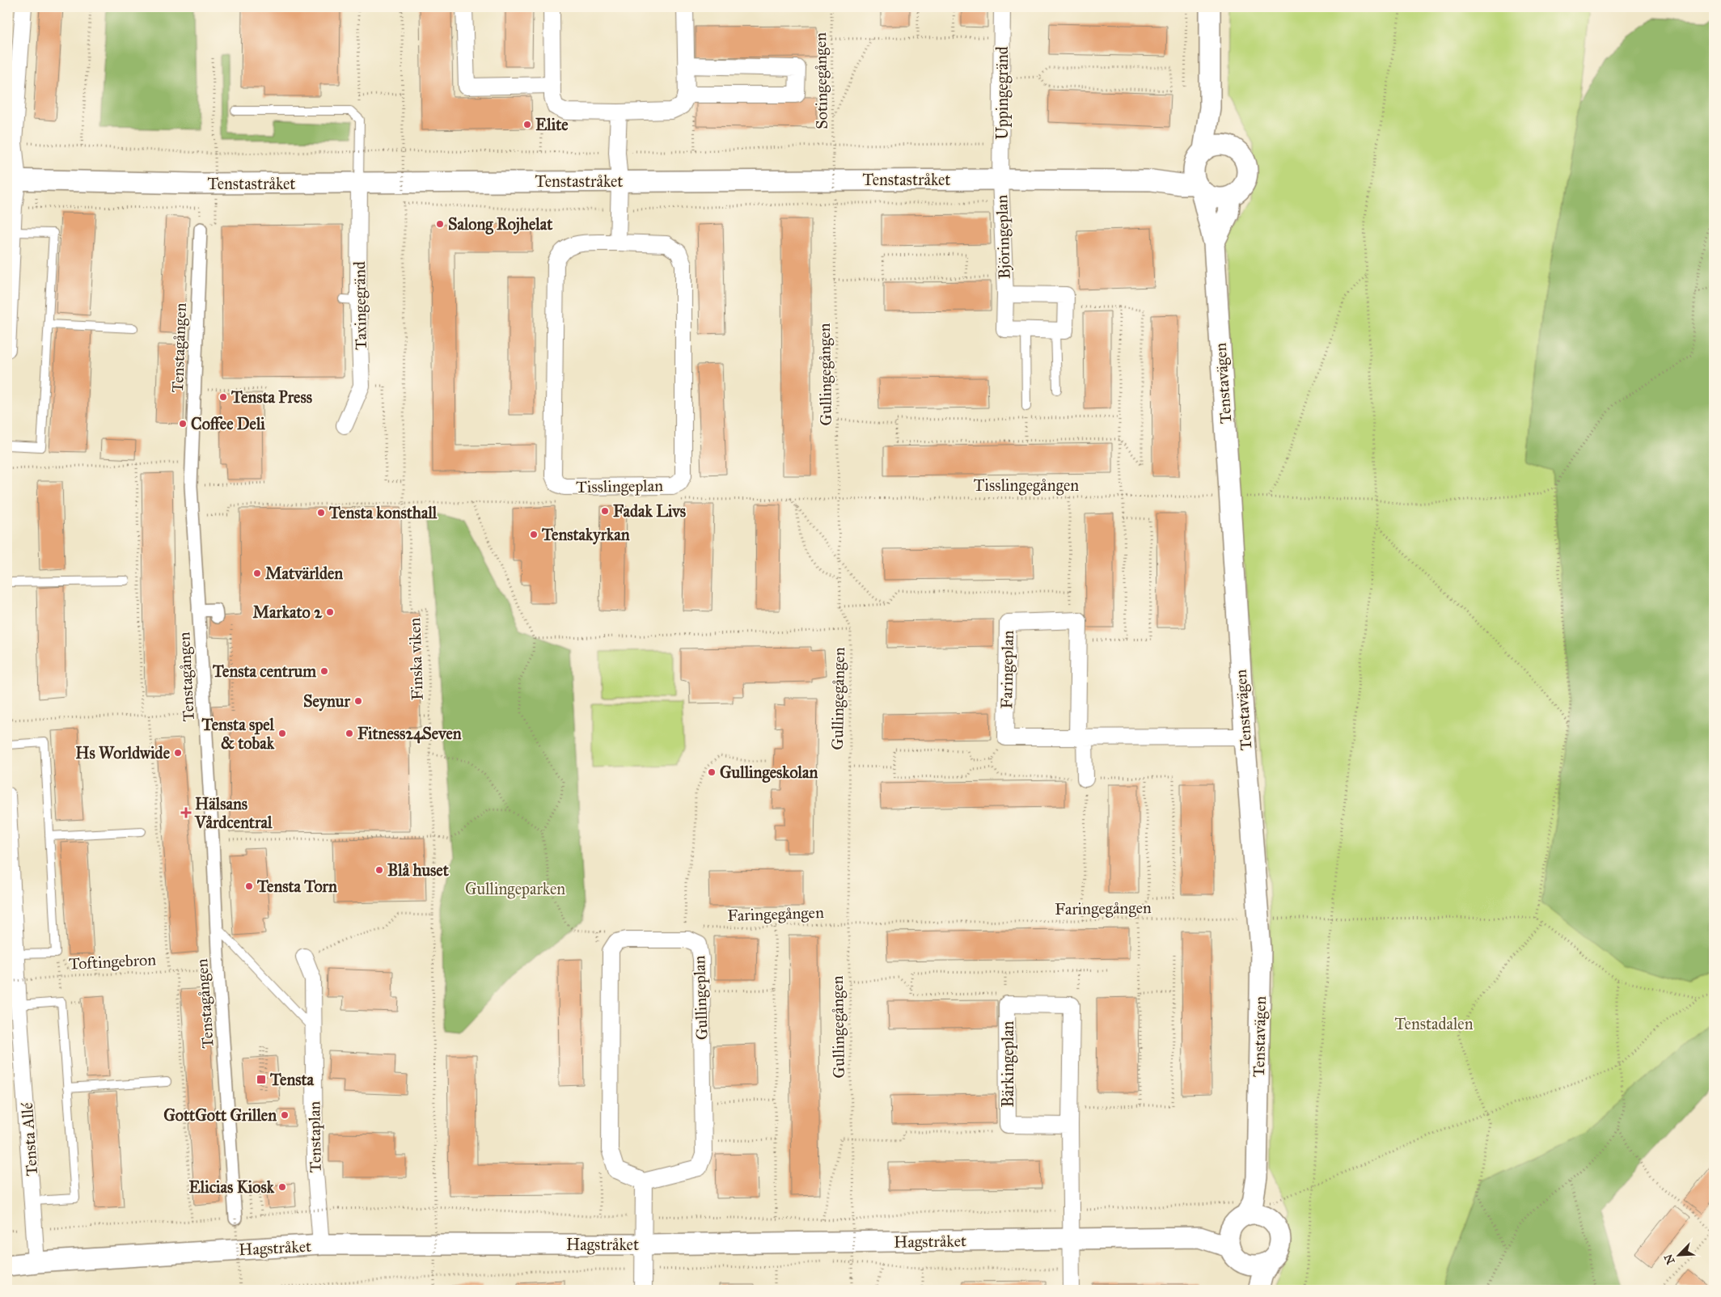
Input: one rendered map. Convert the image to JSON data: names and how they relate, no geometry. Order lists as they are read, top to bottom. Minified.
{"streets":{"street":["Uppingegränd","Tenstastråket","Björingeplan","Taxingegränd","Tenstagången","Tenstavägen","Tisslingeplan","Faringeplan","Gullingeplan","Bärkingeplan","Tenstaplan","Tensta Allé","Hagstråket"],"path":["Sotingegången","Gullingegången","Tisslingegången","Finska viken","Faringegången","Toftingebron"]},"crossings":[["Sotingegången","Gullingegången"],["Uppingegränd","Tenstastråket"],["Uppingegränd","Björingeplan"],["Tenstastråket","Björingeplan"],["Tenstastråket","Taxingegränd"],["Tenstastråket","Tenstavägen"],["Tenstagången","Toftingebron"],["Gullingegången","Tisslingegången"],["Gullingegången","Faringegången"],["Tenstavägen","Hagstråket"],["Faringegången","Gullingeplan"],["Bärkingeplan","Hagstråket"],["Tenstaplan","Hagstråket"],["Tensta Allé","Hagstråket"]],"parks":["Gullingeparken","Tenstadalen"],"places":{"other":["Elite","Salong Rojhelat","Tensta Press","Coffee Deli","Fadak Livs","Tensta konsthall","Tenstakyrkan","Matvärlden","Markato 2","Tensta centrum","Seynur","Tensta spel & tobak","Fitness24Seven","Hs Worldwide","Gullingeskolan","Blå huset","Tensta Torn","GottGott Grillen","Elicias Kiosk"],"health":["Hälsans Vårdcentral"],"transit":["Tensta"]},"north":"bottom left"}
